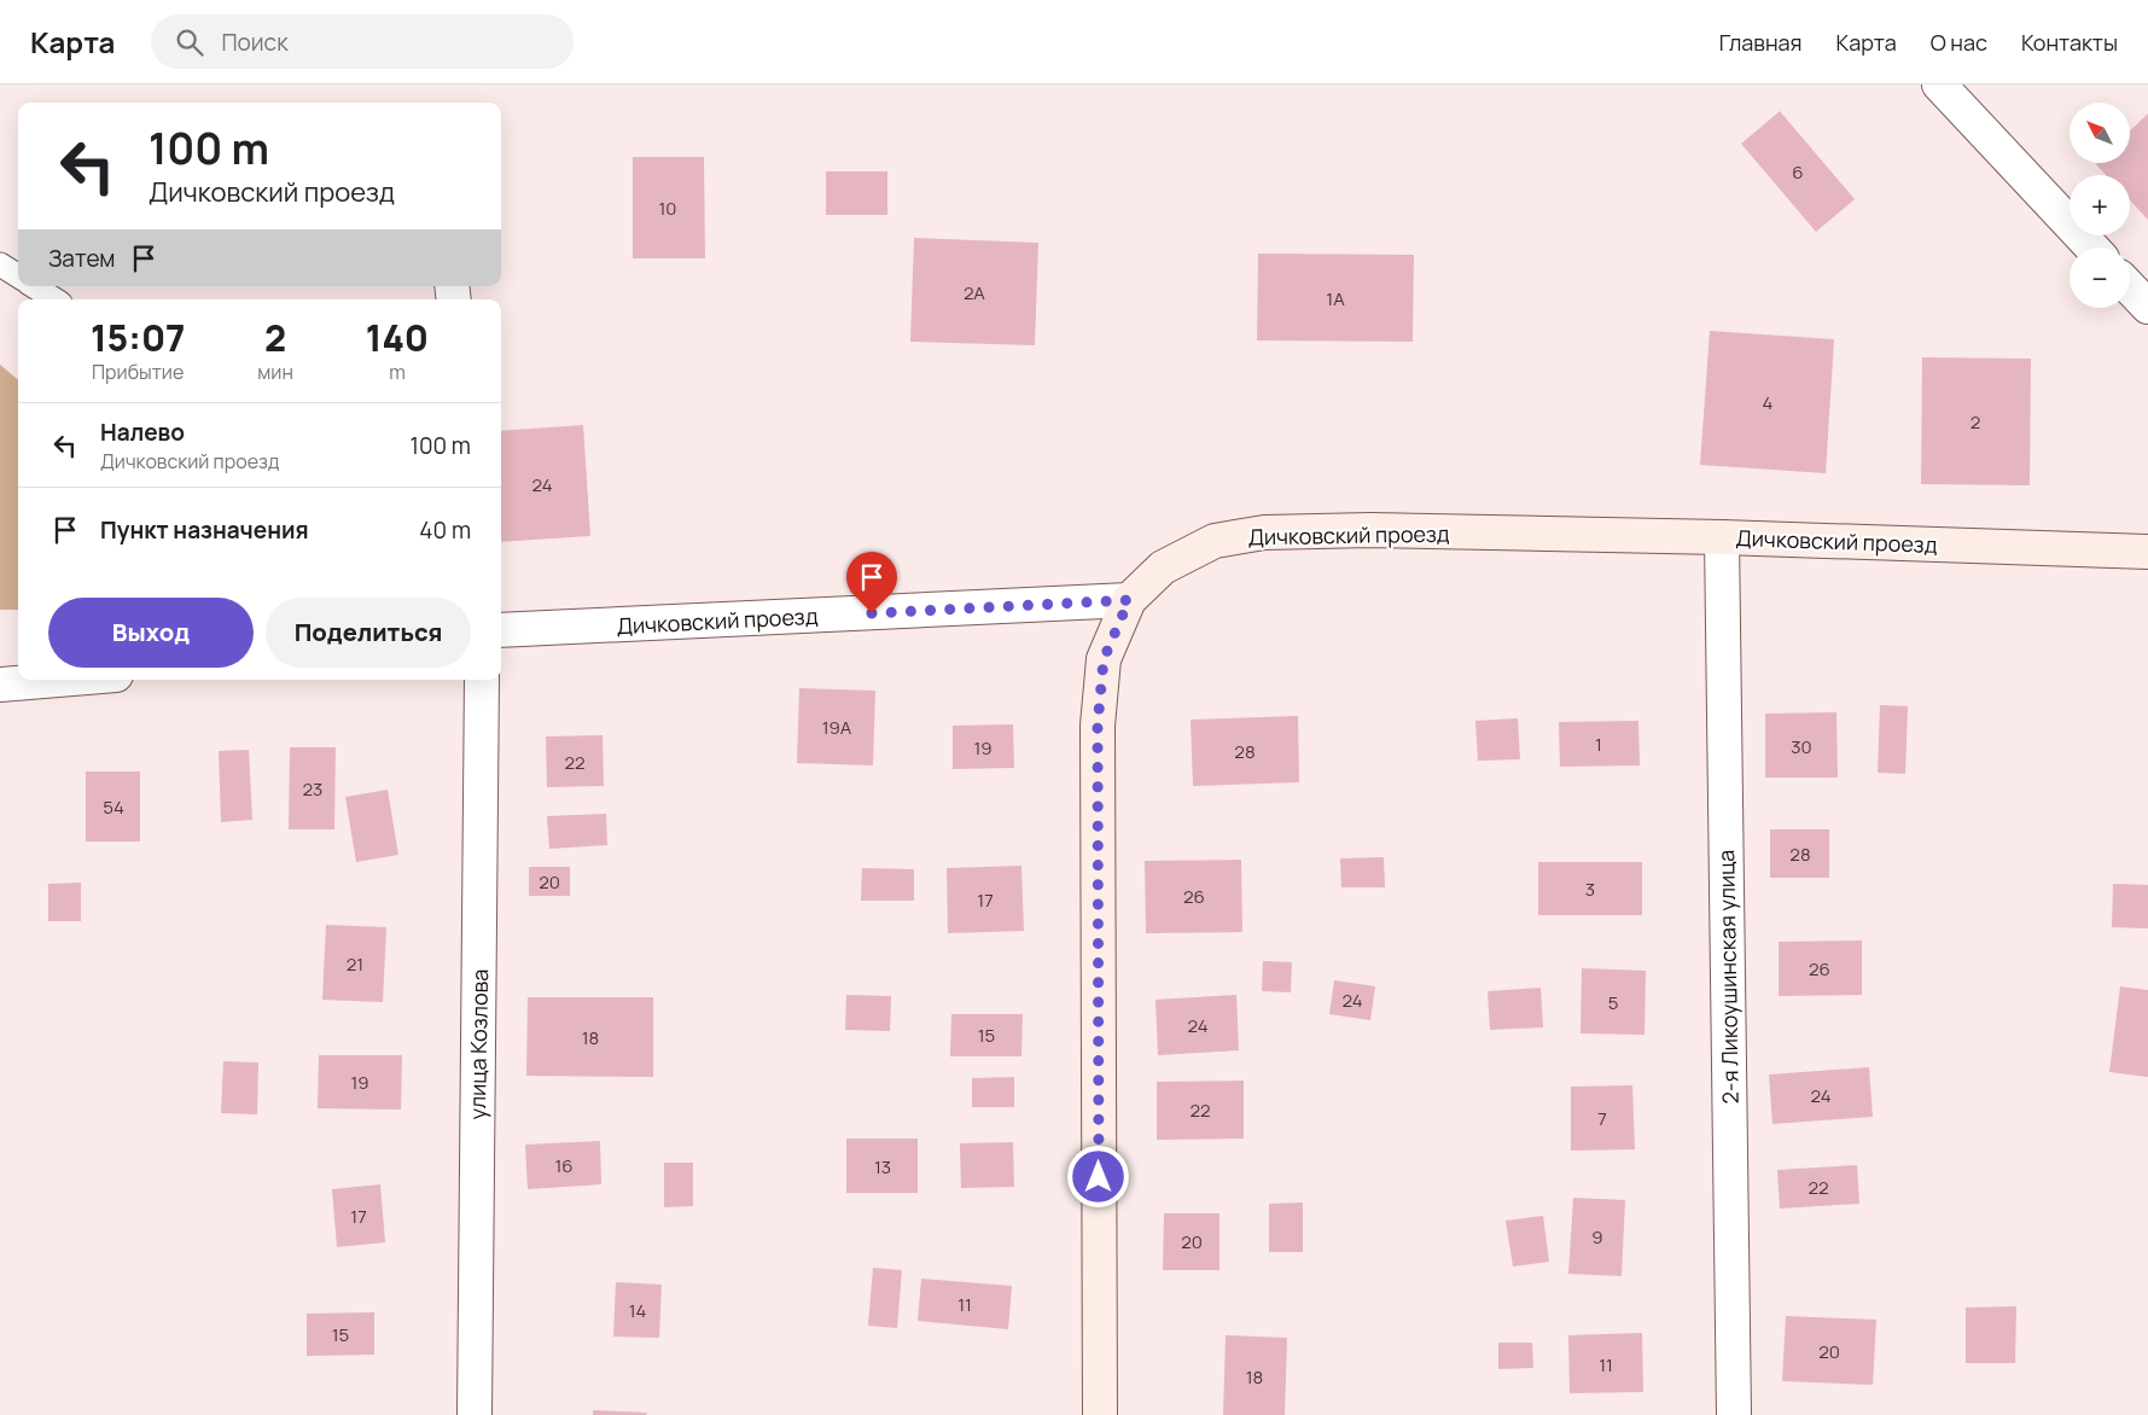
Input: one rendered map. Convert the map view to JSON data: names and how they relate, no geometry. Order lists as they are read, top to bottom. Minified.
{"streets":{"street":["Дичковский проезд","2-я Ликоушинская улица","улица Козлова"]},"crossings":[["Дичковский проезд","2-я Ликоушинская улица"]],"house_numbers":["6","10","2А","1А","4","2","24","19А","1","30","19","28","22","23","54","28","20","3","26","17","21","26","24","5","24","15","18","19","24","22","7","16","13","22","17","9","20","11","14","15","20","11","18"],"north":"top left","page":{"header":"Карта","search":"Поиск","nav":["Главная","Карта","О нас","Контакты"],"map_buttons":["+","−"],"turn":["100 m","Дичковский проезд"],"then":"Затем","eta":["15:07","Прибытие","2","мин","140","m"],"list":[{"name":"Налево","note":"Дичковский проезд","value":"100 m"},{"name":"Пункт назначения","value":"40 m"}],"buttons":["Выход","Поделиться"]}}
